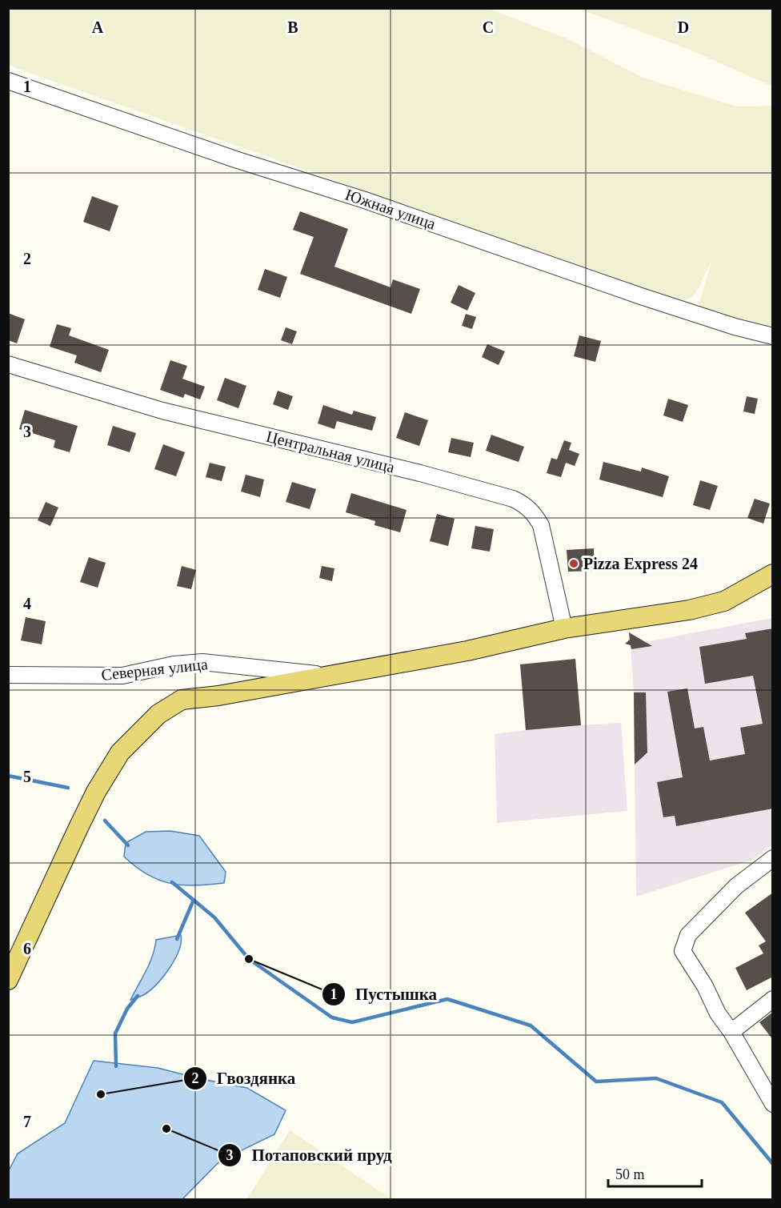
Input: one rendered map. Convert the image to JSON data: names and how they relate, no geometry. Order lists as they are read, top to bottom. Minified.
{"streets":{"street":["Южная улица","Центральная улица","Северная улица"]},"places":["Pizza Express 24","Пустышка","Гвоздянка","Потаповский пруд"],"scale_bar":"50 m","grid":{"columns":["A","B","C","D"],"rows":["1","2","3","4","5","6","7"]}}
